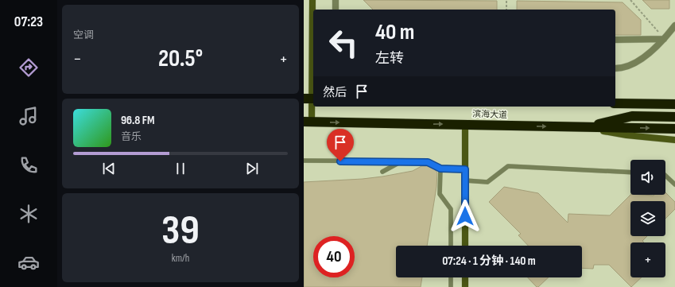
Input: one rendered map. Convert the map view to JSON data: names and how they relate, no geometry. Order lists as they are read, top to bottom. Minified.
{"streets":{"highway":["滨海大道"]},"page":{"tabs":"07:23","tile":["空调",["39","km/h"]],"turn":["40 m","左转"],"heat":["−","20.5°","+"],"then":"然后","song":["96.8 FM","音乐"],"map_buttons":"+","limit":"40","trip":"07:24 · 1 分钟 · 140 m"}}
